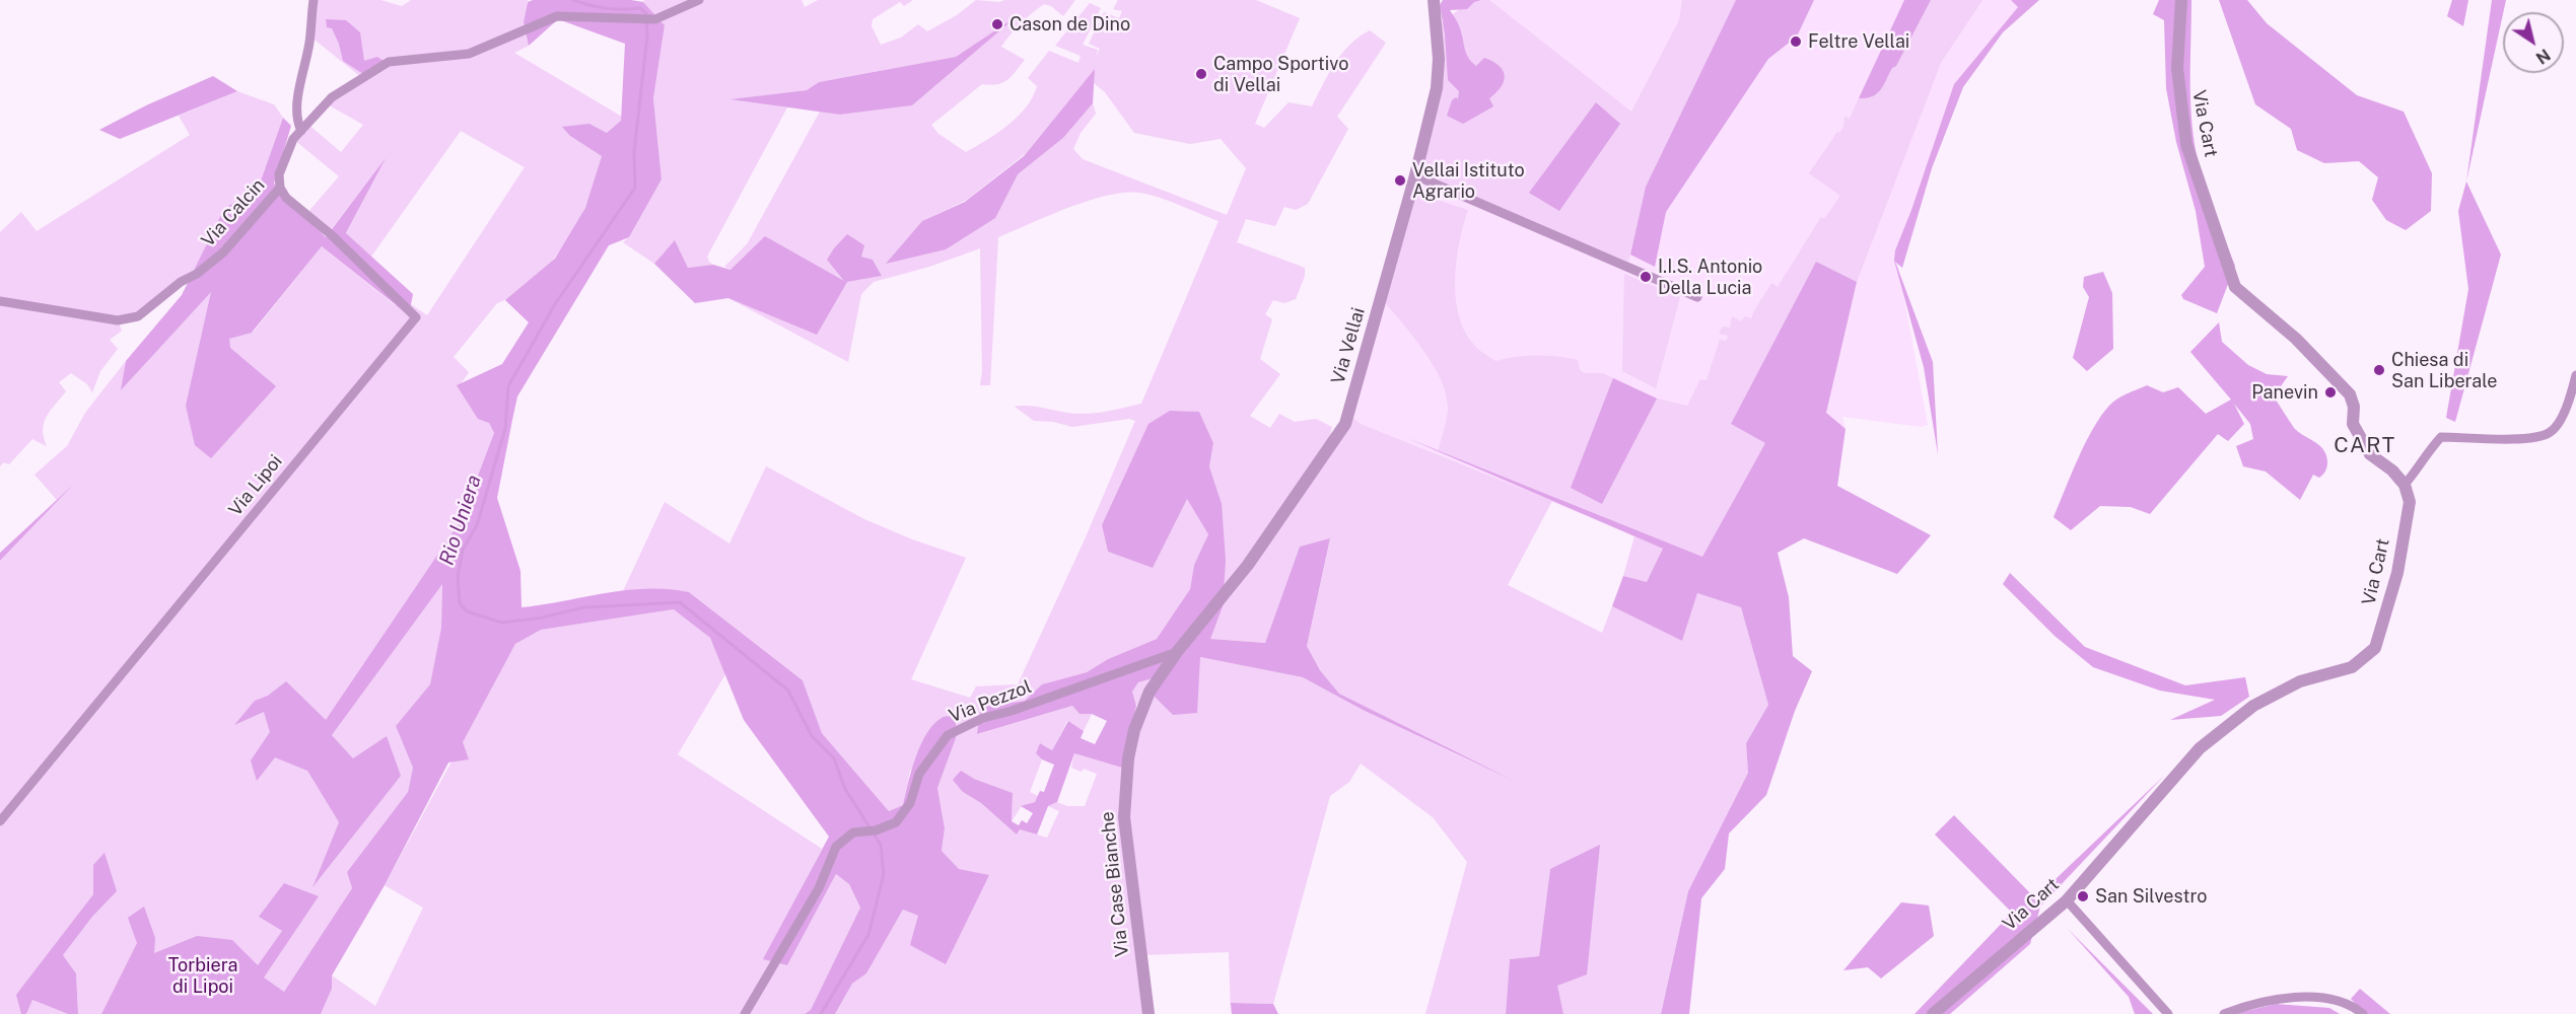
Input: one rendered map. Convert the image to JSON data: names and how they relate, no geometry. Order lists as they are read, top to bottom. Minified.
{"streets":{"street":["Via Cart","Via Calcin","Via Vellai","Via Lipoi","Via Pezzol","Via Case Bianche"]},"crossings":[["Via Calcin","Via Lipoi"],["Via Vellai","Via Pezzol"],["Via Vellai","Via Case Bianche"],["Via Pezzol","Via Case Bianche"]],"districts":["CART"],"water":["Rio Uniera"],"parks":["Torbiera di Lipoi"],"places":["Cason de Dino","Feltre Vellai","Campo Sportivo di Vellai","Vellai Istituto Agrario","I.I.S. Antonio Della Lucia","Chiesa di San Liberale","Panevin","San Silvestro"],"north":"bottom right"}
